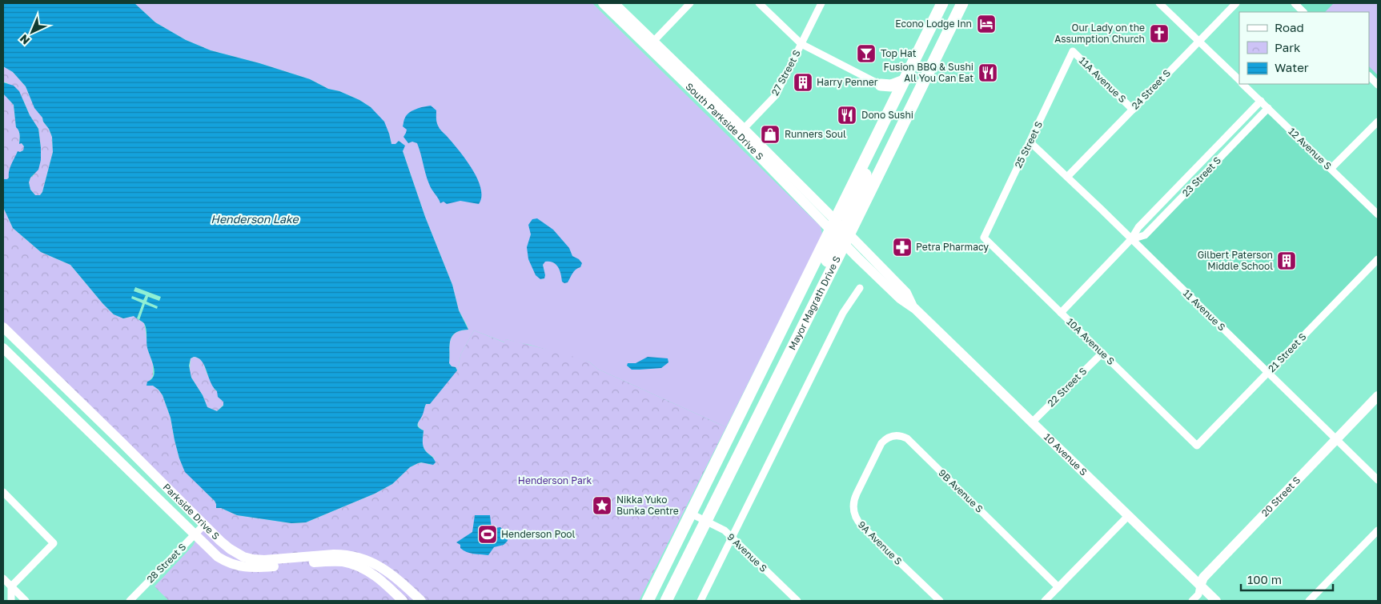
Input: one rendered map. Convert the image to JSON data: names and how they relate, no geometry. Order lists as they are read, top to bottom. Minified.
{"streets":{"main road":["Mayor Magrath Drive S"],"street":["27 Street S","11A Avenue S","24 Street S","South Parkside Drive S","25 Street S","12 Avenue S","23 Street S","11 Avenue S","10A Avenue S","21 Street S","22 Street S","10 Avenue S","9B Avenue S","20 Street S","Parkside Drive S","9A Avenue S","9 Avenue S","28 Street S"]},"crossings":[["27 Street S","South Parkside Drive S"],["11A Avenue S","24 Street S"],["11A Avenue S","25 Street S"],["24 Street S","12 Avenue S"],["24 Street S","11 Avenue S"],["South Parkside Drive S","Mayor Magrath Drive S"],["South Parkside Drive S","10 Avenue S"],["25 Street S","11 Avenue S"],["25 Street S","10A Avenue S"],["12 Avenue S","23 Street S"],["23 Street S","11 Avenue S"],["23 Street S","10A Avenue S"],["Mayor Magrath Drive S","10 Avenue S"],["Mayor Magrath Drive S","9 Avenue S"],["11 Avenue S","21 Street S"],["11 Avenue S","20 Street S"],["10A Avenue S","21 Street S"],["10A Avenue S","22 Street S"],["22 Street S","10 Avenue S"],["10 Avenue S","20 Street S"],["9B Avenue S","9A Avenue S"],["Parkside Drive S","28 Street S"]],"water":["Henderson Lake"],"parks":["Henderson Park"],"places":{"hotel":["Econo Lodge Inn"],"church":["Our Lady on the Assumption Church"],"bar":["Top Hat"],"restaurant":["Fusion BBQ & Sushi All You Can Eat","Dono Sushi"],"building":["Harry Penner","Gilbert Paterson Middle School"],"shop":["Runners Soul"],"pharmacy":["Petra Pharmacy"],"place":["Nikka Yuko Bunka Centre"],"sports":["Henderson Pool"]},"legend":["Road","Park","Water"],"scale_bar":"100 m","north":"bottom left"}
